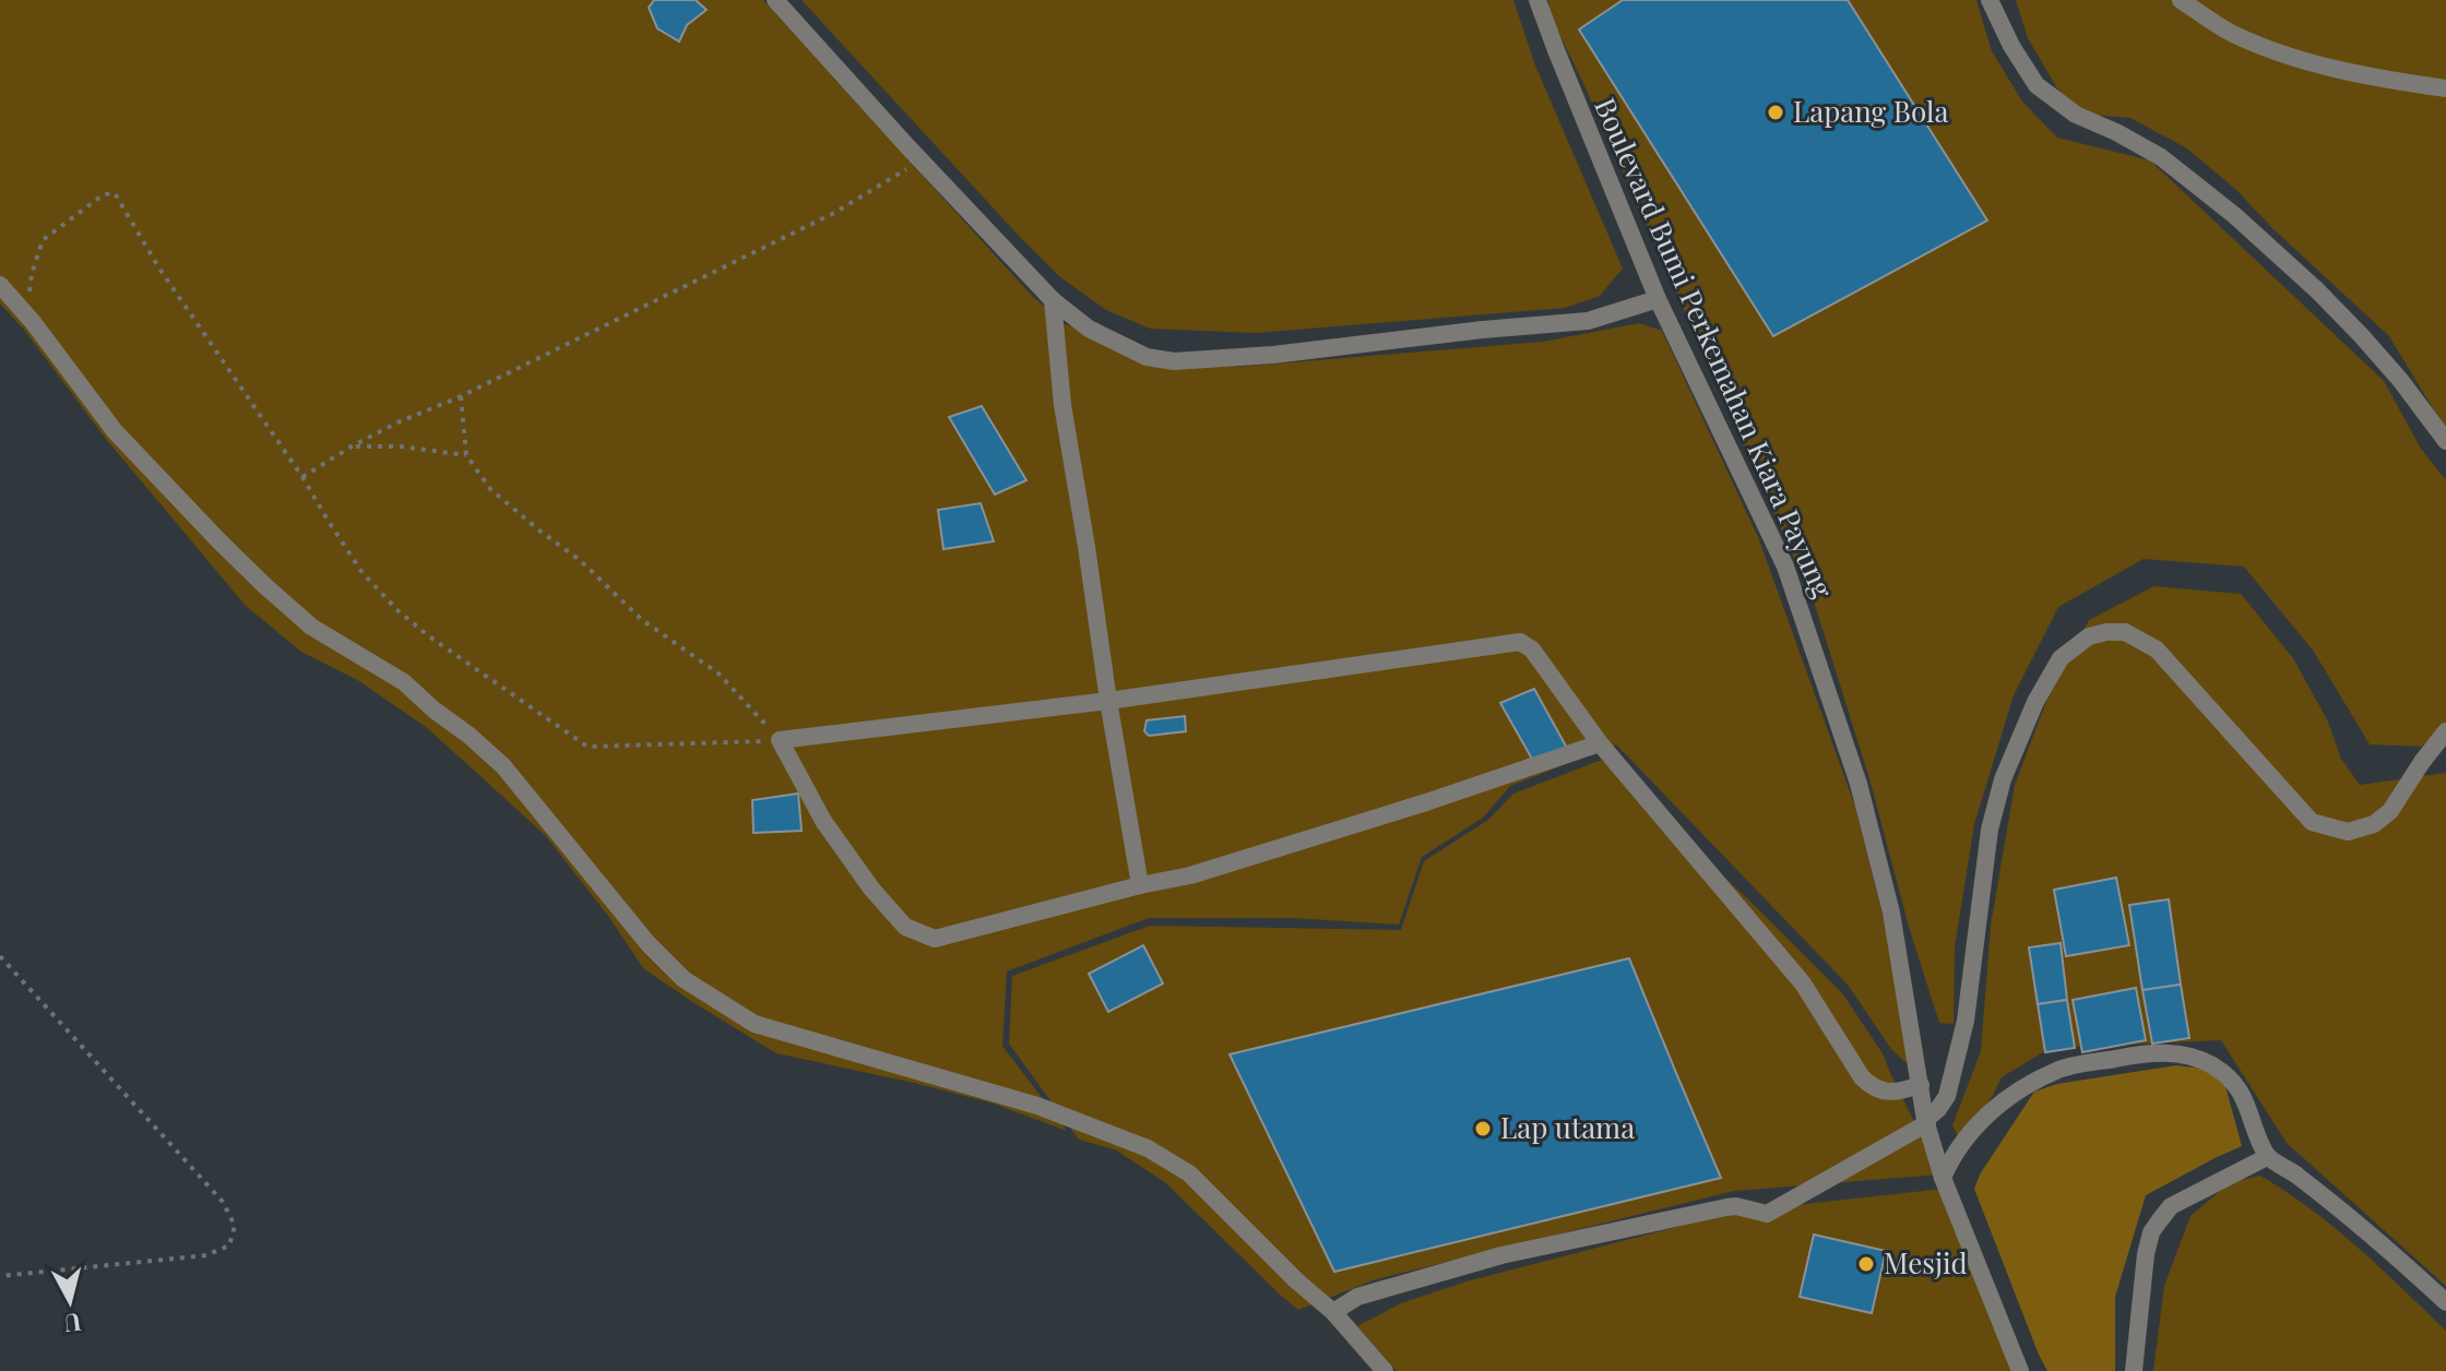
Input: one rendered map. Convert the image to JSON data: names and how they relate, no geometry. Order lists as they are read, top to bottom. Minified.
{"streets":{"street":["Boulevard Bumi Perkemahan Kiara Payung"]},"places":["Lapang Bola","Lap utama","Mesjid"],"north":"bottom"}
